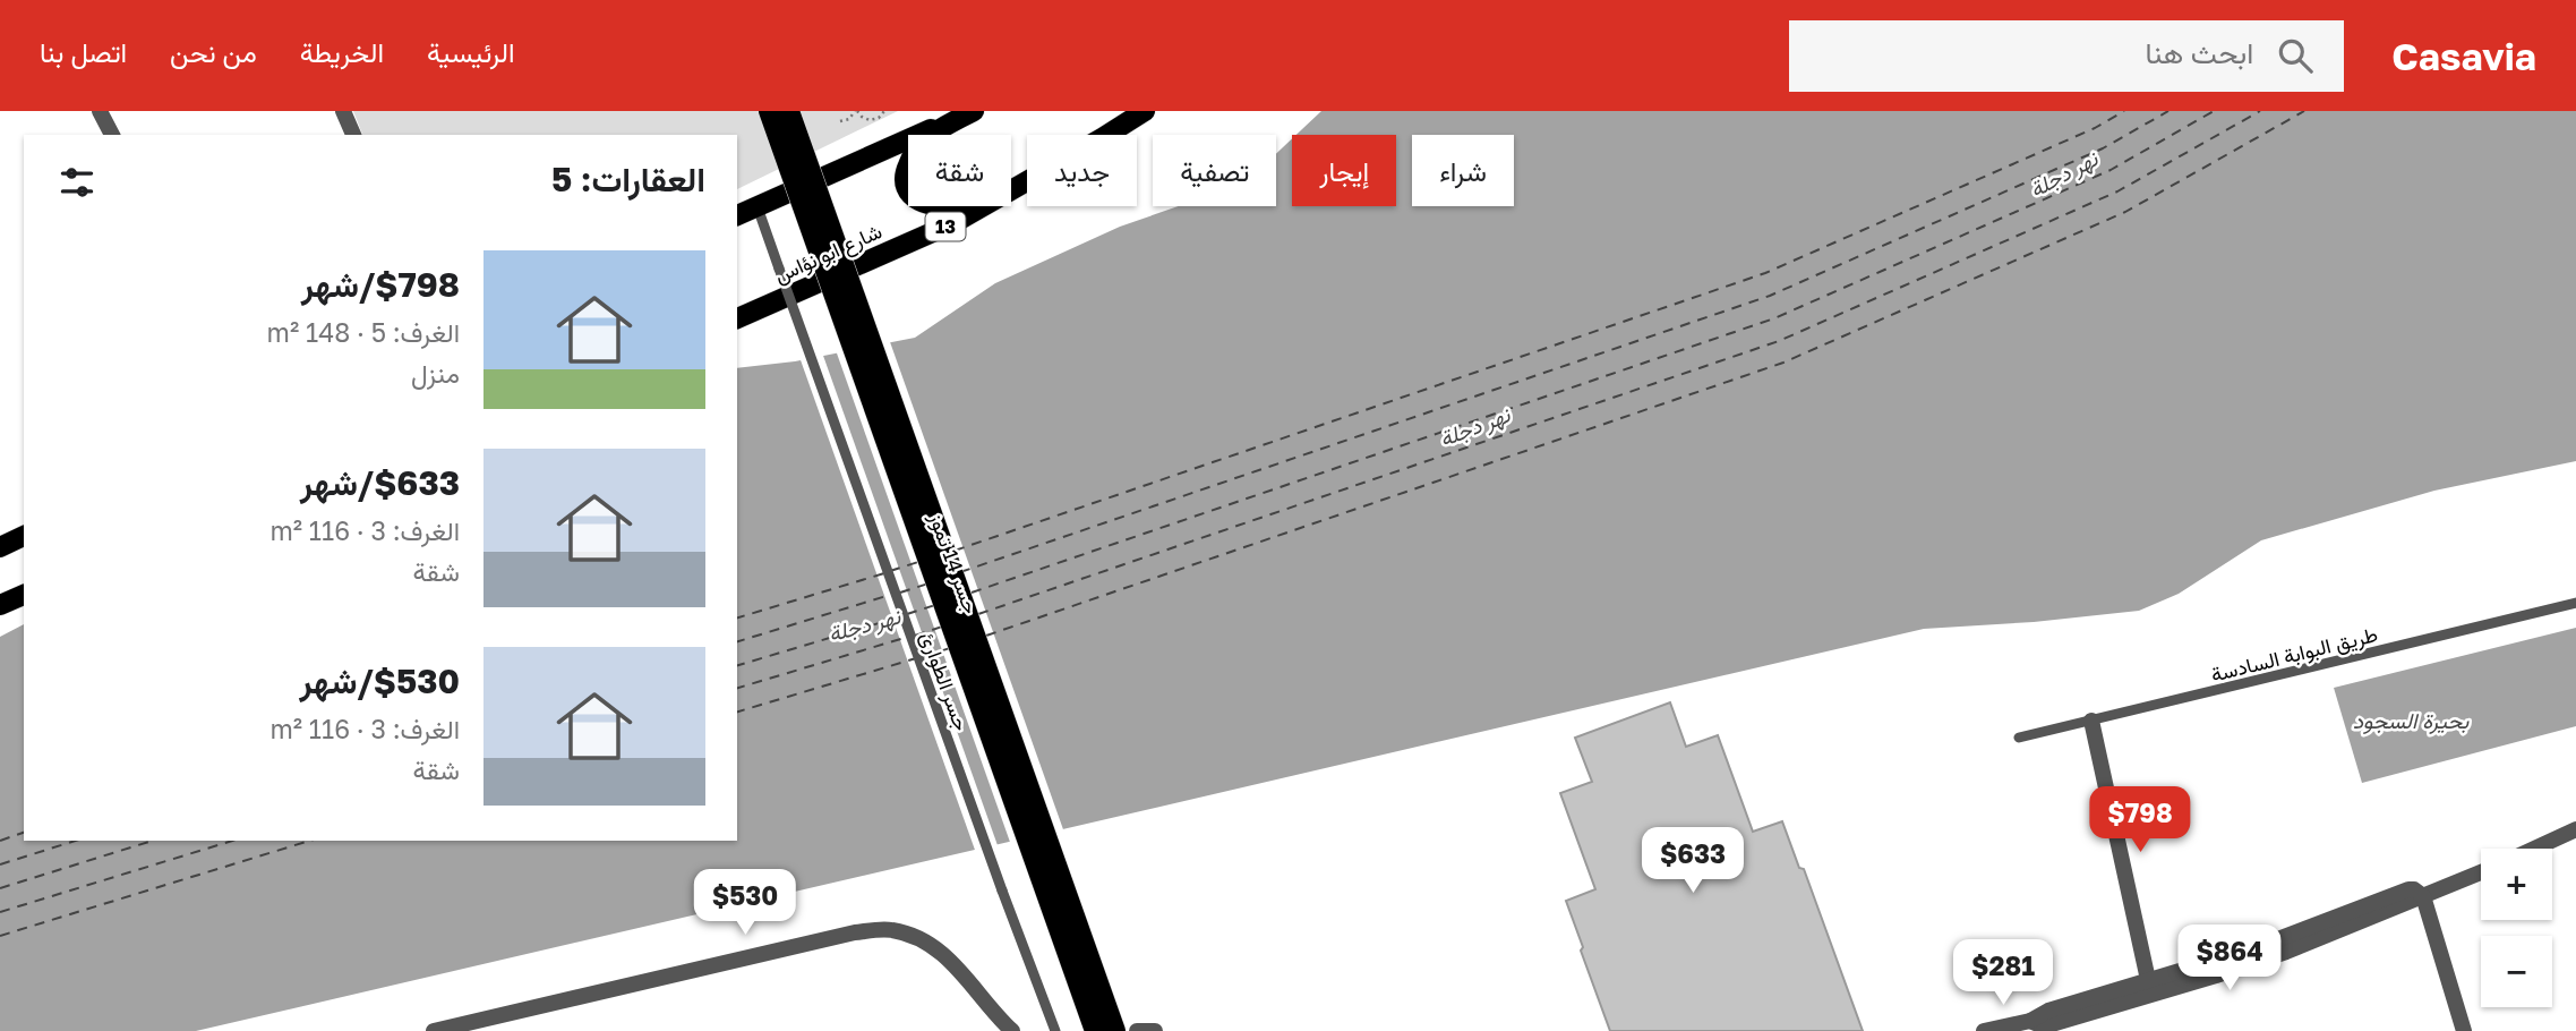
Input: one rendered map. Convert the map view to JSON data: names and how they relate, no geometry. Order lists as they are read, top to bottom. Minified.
{"streets":{"main road":["13","شارع ابو نؤاس","جسر 14 تموز"],"lane":["طريق البوابة السادسة","جسر الطوارئ"]},"water":["نهر دجلة","بحيرة السجود"],"page":{"header":"Casavia","search":"ابحث هنا","nav":["الرئيسية","الخريطة","من نحن","اتصل بنا"],"chip":["شراء","إيجار","تصفية","جديد","شقة"],"heading":"العقارات: 5","list":[{"name":"$798/شهر","note":"الغرف: 5 · 148 m² · منزل"},{"name":"$633/شهر","note":"الغرف: 3 · 116 m² · شقة"},{"name":"$530/شهر","note":"الغرف: 3 · 116 m² · شقة"}],"price":["$798","$633","$530","$864","$281"],"map_buttons":["+","−"]}}
